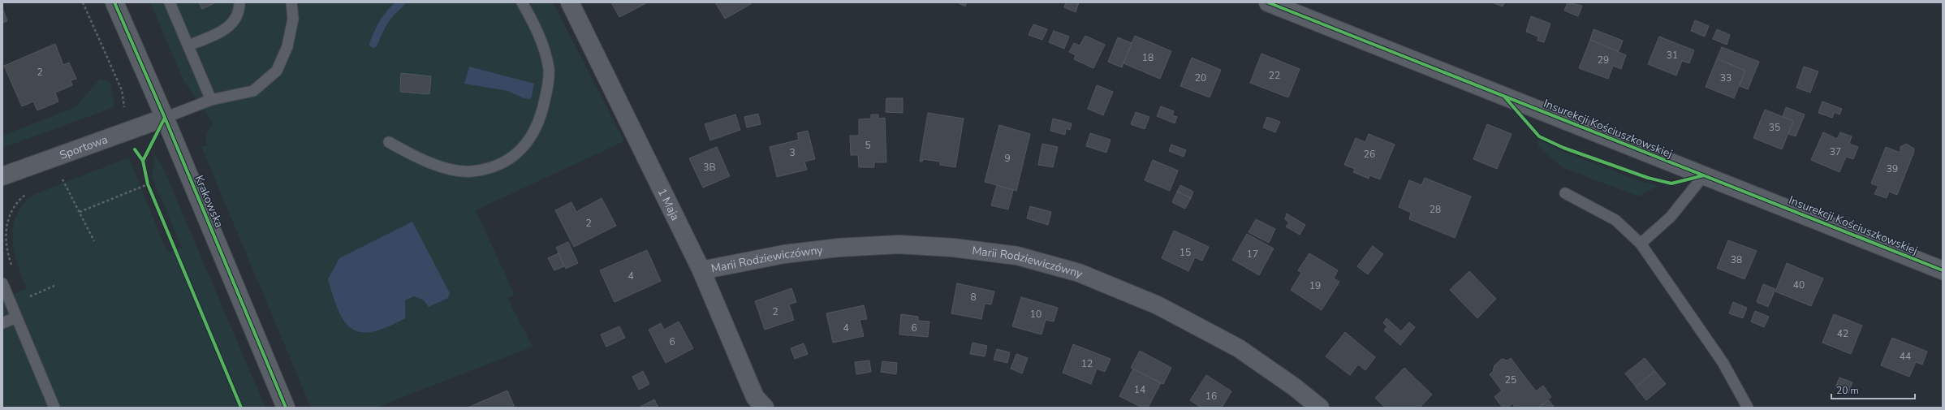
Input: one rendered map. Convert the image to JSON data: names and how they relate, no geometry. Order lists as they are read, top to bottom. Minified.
{"streets":{"street":["Insurekcji Kościuszkowskiej","Sportowa","Krakowska","1 Maja","Marii Rodziewiczówny"]},"crossings":[["Sportowa","Krakowska"],["1 Maja","Marii Rodziewiczówny"]],"house_numbers":["31","18","29","2","22","20","33","35","5","37","3","26","9","3B","39","28","2","15","17","38","4","40","19","8","2","10","4","6","42","6","44","12","25","14","16"],"scale_bar":"20 m"}
